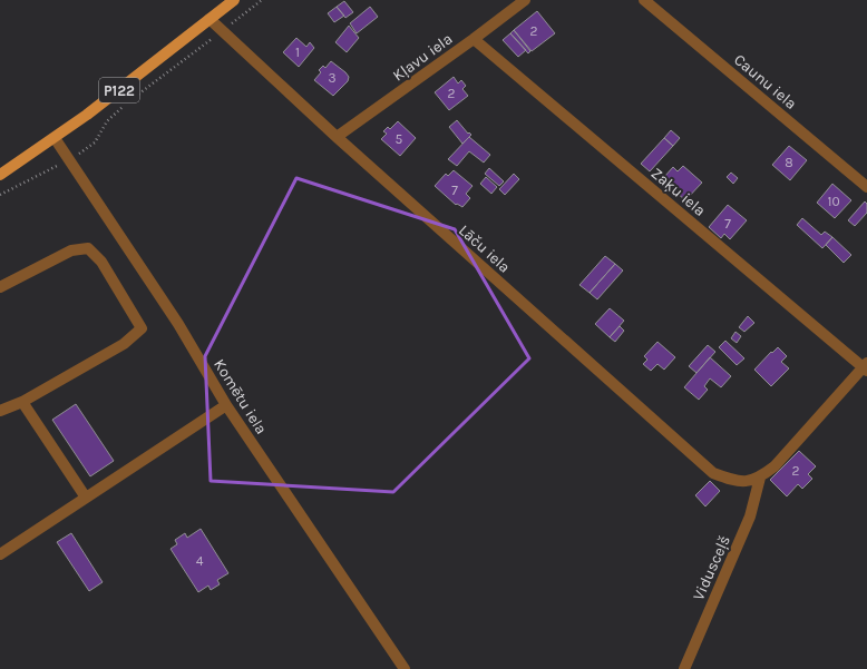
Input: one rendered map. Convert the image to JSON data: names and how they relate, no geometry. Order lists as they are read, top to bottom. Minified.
{"streets":{"main road":["P122"],"street":["Kļavu iela","Caunu iela","Zaķu iela","Lāču iela","Komētu iela","Vidusceļš"]},"crossings":[["Kļavu iela","Zaķu iela"],["Kļavu iela","Lāču iela"],["P122","Lāču iela"],["P122","Komētu iela"],["Lāču iela","Vidusceļš"]],"house_numbers":["2","1","3","2","5","8","7","10","7","2","4"]}
